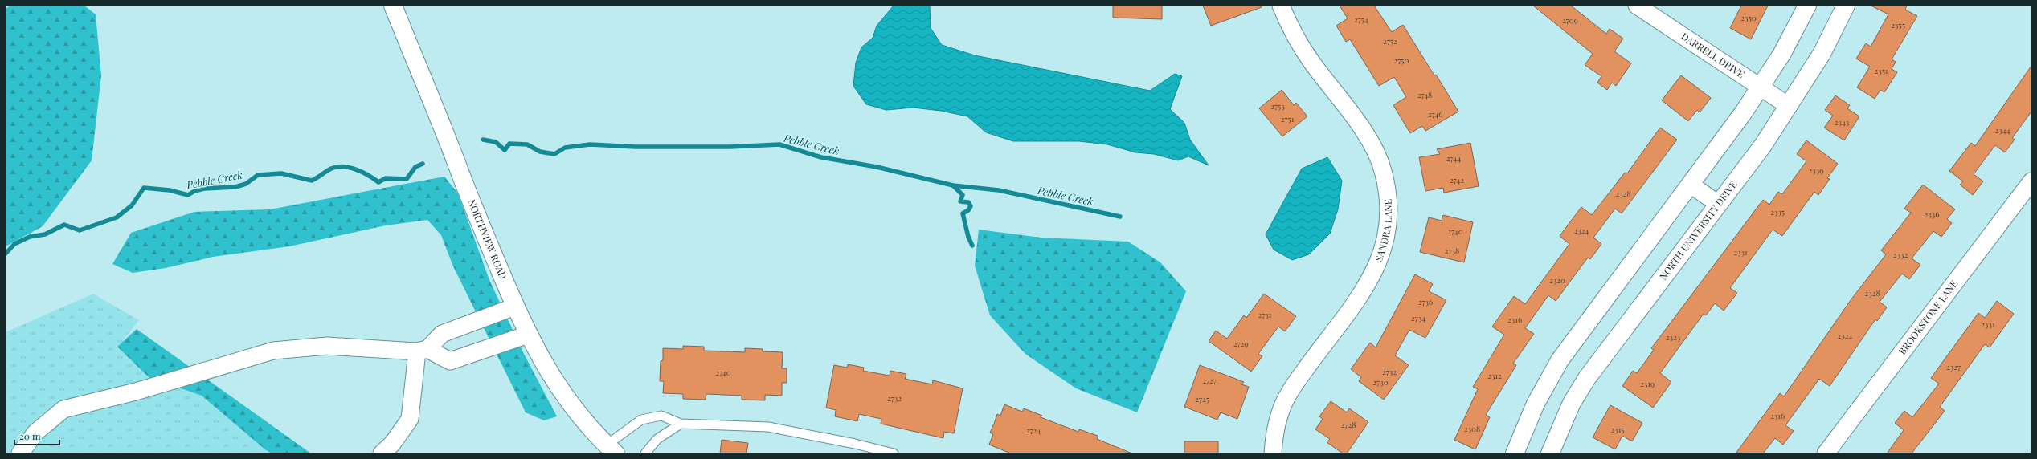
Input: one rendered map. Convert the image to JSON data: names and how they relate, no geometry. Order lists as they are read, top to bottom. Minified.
{"streets":{"street":["DARRELL DRIVE","SANDRA LANE","NORTH UNIVERSITY DRIVE","NORTHVIEW ROAD","BROOKSTONE LANE"]},"crossings":[["DARRELL DRIVE","NORTH UNIVERSITY DRIVE"]],"water":["Pebble Creek"],"house_numbers":["2350","2754","2709","2355","2752","2750","2351","2748","2753","2746","2751","2343","2344","2744","2339","2742","2328","2335","2336","2324","2740","2738","2331","2332","2320","2328","2736","2731","2734","2316","2331","2324","2323","2729","2327","2732","2740","2312","2727","2730","2319","2732","2725","2316","2728","2308","2315","2724"],"scale_bar":"20 m"}
